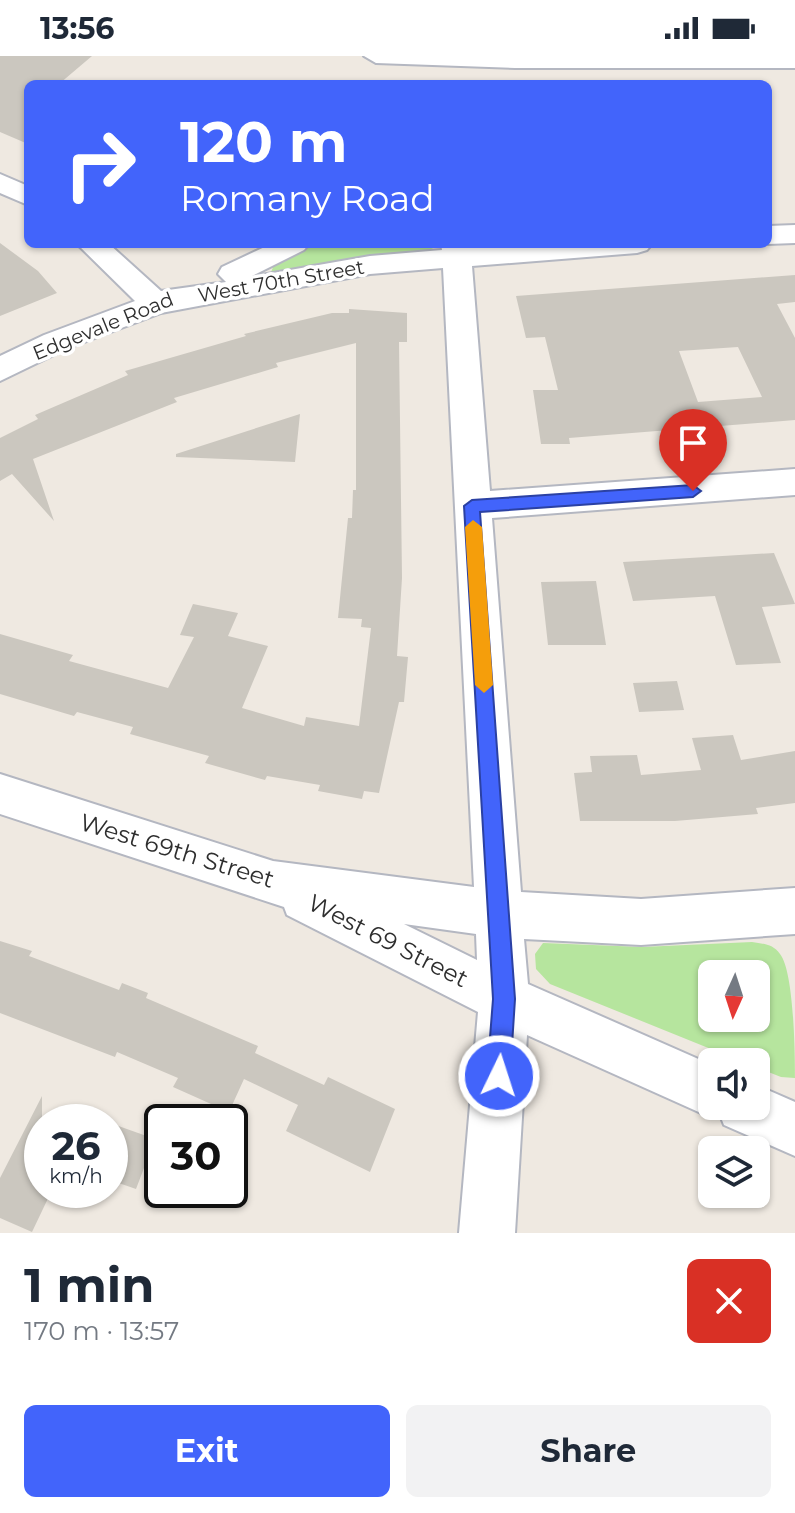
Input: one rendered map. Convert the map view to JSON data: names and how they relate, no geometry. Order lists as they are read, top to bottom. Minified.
{"streets":{"street":["West 70th Street","Edgevale Road","West 69th Street","West 69 Street"]},"crossings":[["West 70th Street","Edgevale Road"],["West 69th Street","West 69 Street"]],"north":"bottom","page":{"status":"13:56","turn":["120 m","Romany Road"],"speed":"26 km/h","limit":"30","heading":["1 min","170 m · 13:57"],"buttons":["Exit","Share"]}}
